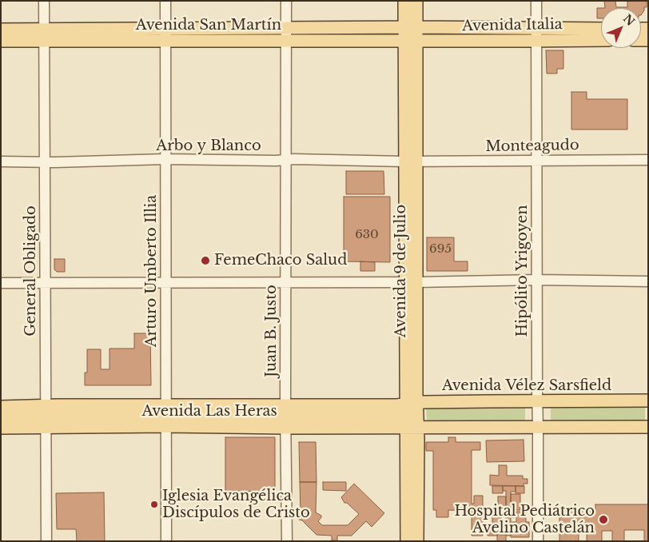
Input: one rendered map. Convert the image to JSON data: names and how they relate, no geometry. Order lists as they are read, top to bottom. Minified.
{"streets":{"main road":["Avenida San Martín","Avenida Italia","Avenida 9 de Julio","Avenida Vélez Sarsfield","Avenida Las Heras"],"street":["Arbo y Blanco","Monteagudo","General Obligado","Arturo Umberto Illia","Hipólito Yrigoyen","Juan B. Justo"]},"crossings":[["Avenida San Martín","Avenida Italia"],["Avenida San Martín","General Obligado"],["Avenida San Martín","Arturo Umberto Illia"],["Avenida San Martín","Avenida 9 de Julio"],["Avenida San Martín","Juan B. Justo"],["Avenida Italia","Avenida 9 de Julio"],["Avenida Italia","Hipólito Yrigoyen"],["Arbo y Blanco","Monteagudo"],["Arbo y Blanco","General Obligado"],["Arbo y Blanco","Arturo Umberto Illia"],["Arbo y Blanco","Avenida 9 de Julio"],["Arbo y Blanco","Juan B. Justo"],["Monteagudo","Avenida 9 de Julio"],["Monteagudo","Hipólito Yrigoyen"],["General Obligado","Avenida Las Heras"],["Arturo Umberto Illia","Avenida Las Heras"],["Avenida 9 de Julio","Avenida Vélez Sarsfield"],["Avenida 9 de Julio","Avenida Las Heras"],["Hipólito Yrigoyen","Avenida Vélez Sarsfield"],["Juan B. Justo","Avenida Las Heras"],["Avenida Vélez Sarsfield","Avenida Las Heras"]],"places":["FemeChaco Salud","Iglesia Evangélica Discípulos de Cristo","Hospital Pediátrico Avelino Castelán"],"house_numbers":["630","695"],"north":"top right"}
